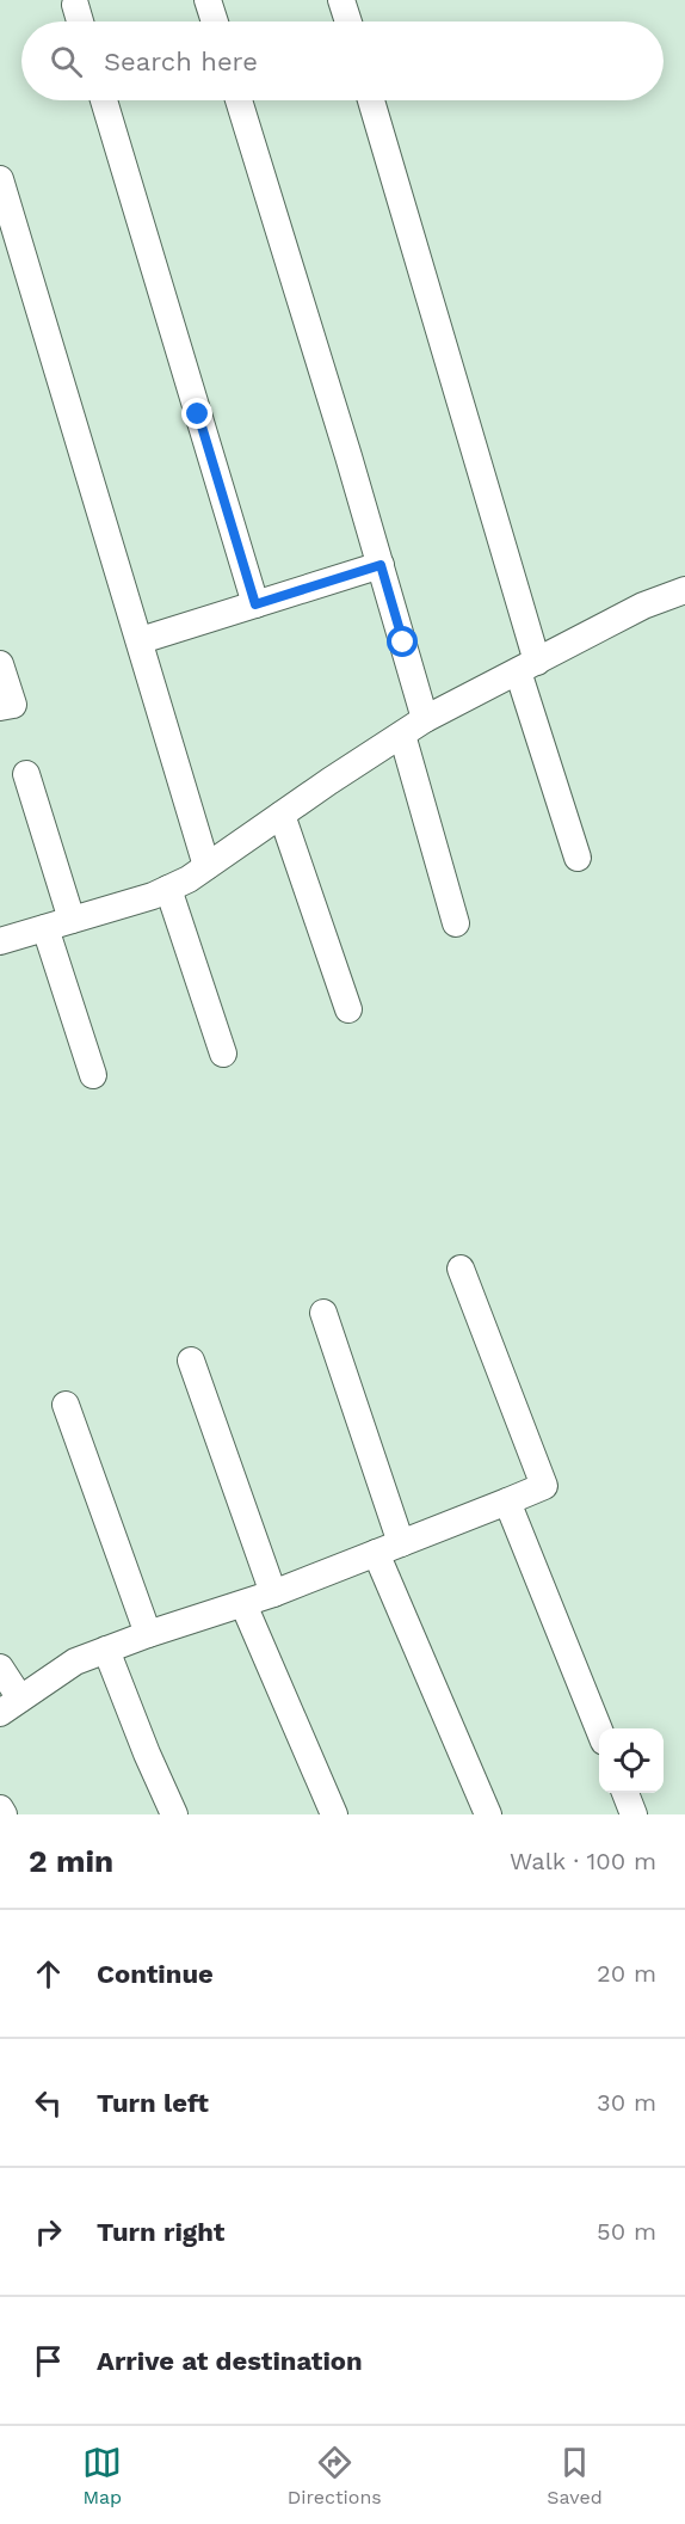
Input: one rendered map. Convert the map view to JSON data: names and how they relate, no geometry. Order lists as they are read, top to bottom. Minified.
{"page":{"search":"Search here","heading":["2 min","Walk · 100 m"],"list":[["Continue","20 m"],["Turn left","30 m"],["Turn right","50 m"],"Arrive at destination"],"nav":["Map","Directions","Saved"]}}
